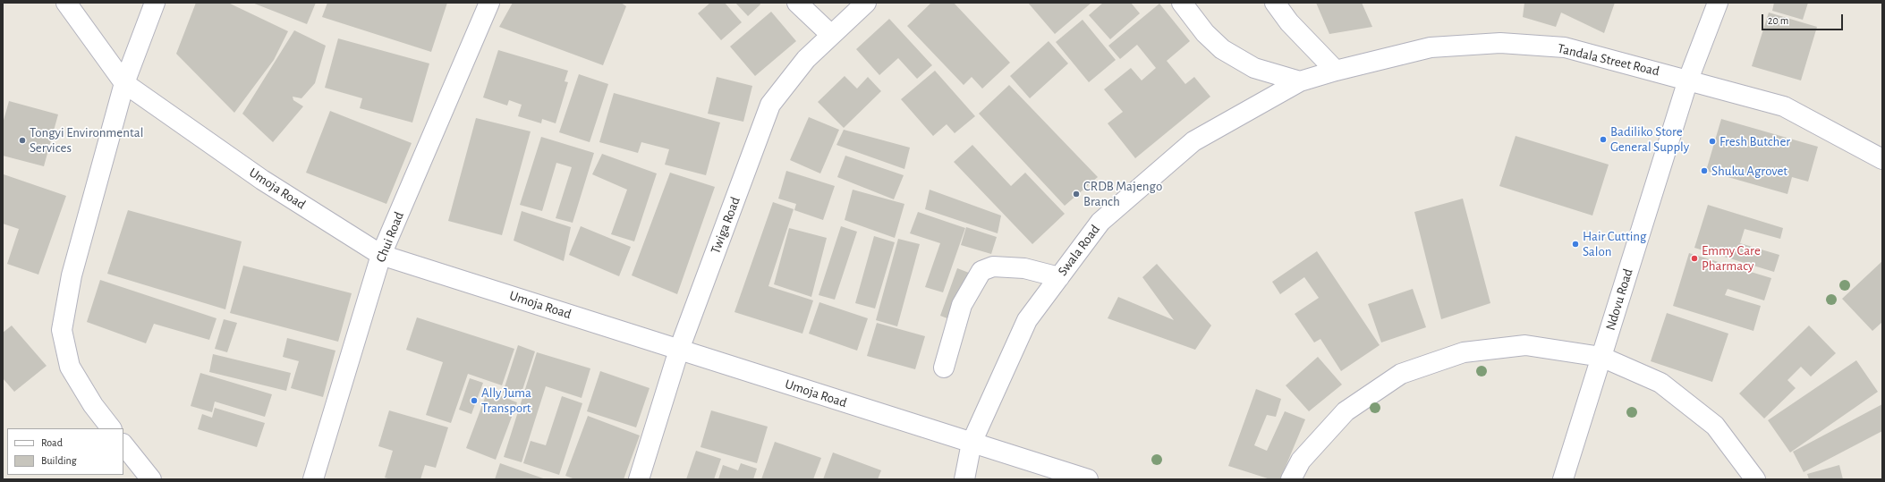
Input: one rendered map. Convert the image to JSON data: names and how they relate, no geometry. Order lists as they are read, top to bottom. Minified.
{"streets":{"street":["Tandala Street Road","Umoja Road","Twiga Road","Chui Road","Swala Road","Ndovu Road"]},"crossings":[["Tandala Street Road","Swala Road"],["Tandala Street Road","Ndovu Road"],["Umoja Road","Twiga Road"],["Umoja Road","Chui Road"],["Umoja Road","Swala Road"]],"places":["Badiliko Store General Supply","Tongyi Environmental Services","Fresh Butcher","Shuku Agrovet","CRDB Majengo Branch","Hair Cutting Salon","Emmy Care Pharmacy","Ally Juma Transport"],"legend":["Road","Building"],"scale_bar":"20 m"}
